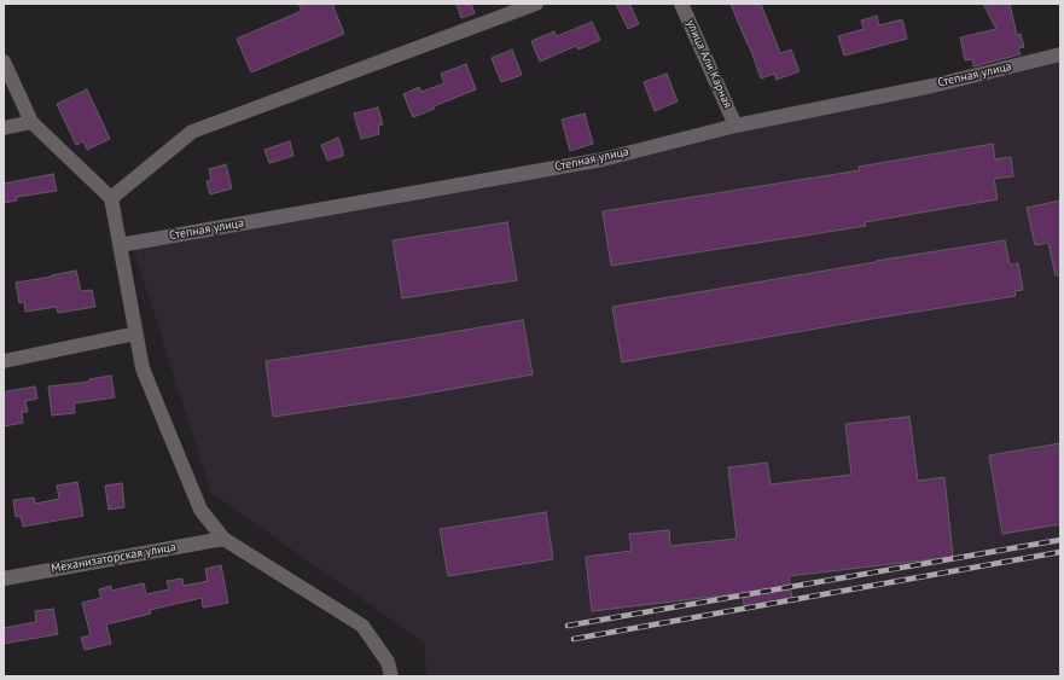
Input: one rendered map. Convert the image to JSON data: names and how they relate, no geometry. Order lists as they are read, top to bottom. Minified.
{"streets":{"street":["улица Али Карная","Степная улица","Механизаторская улица"]},"crossings":[["улица Али Карная","Степная улица"]]}
